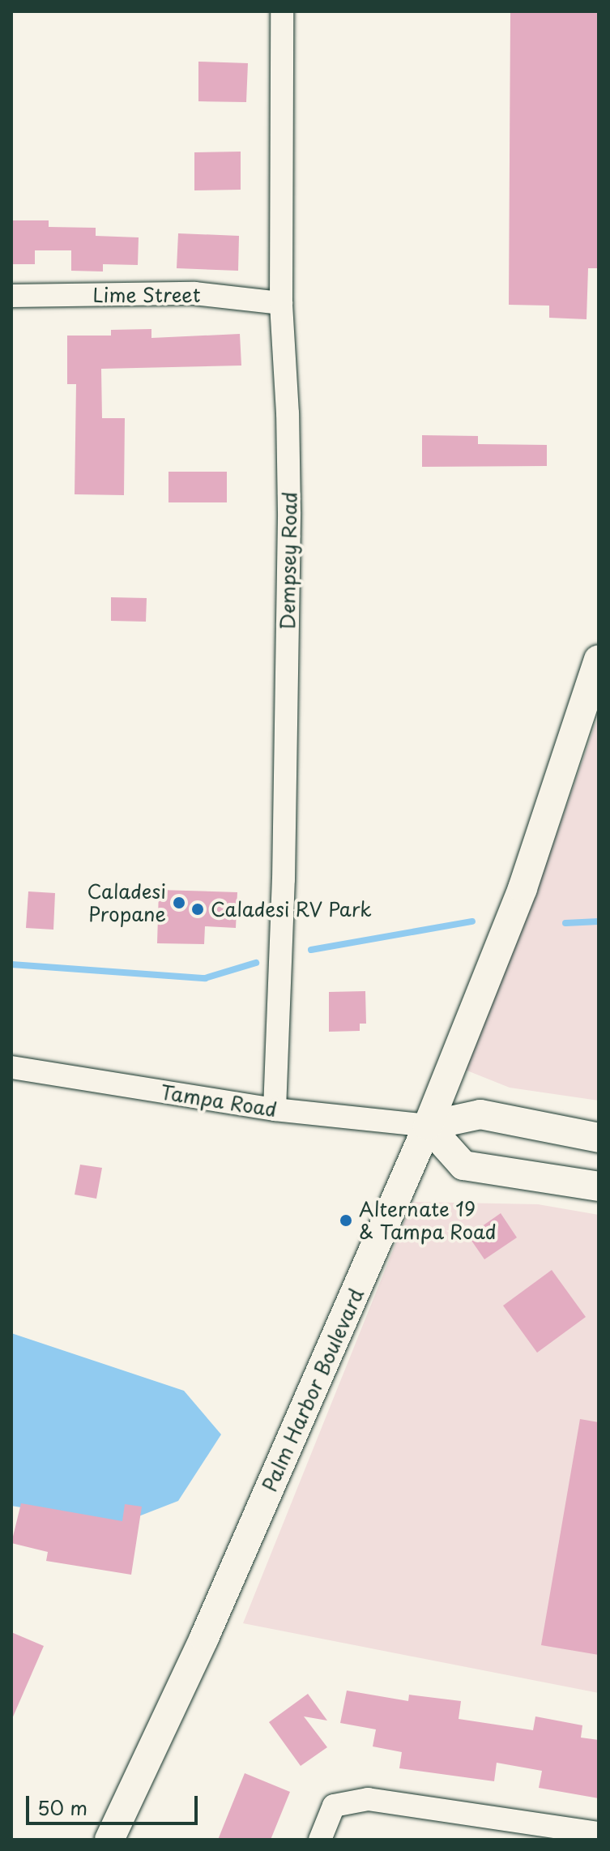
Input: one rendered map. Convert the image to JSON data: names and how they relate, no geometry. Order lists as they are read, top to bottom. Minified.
{"streets":{"main road":["Tampa Road","Palm Harbor Boulevard"],"street":["Lime Street","Dempsey Road"]},"crossings":[["Lime Street","Dempsey Road"],["Dempsey Road","Tampa Road"],["Tampa Road","Palm Harbor Boulevard"]],"places":["Caladesi Propane","Caladesi RV Park","Alternate 19 & Tampa Road"],"scale_bar":"50 m"}
